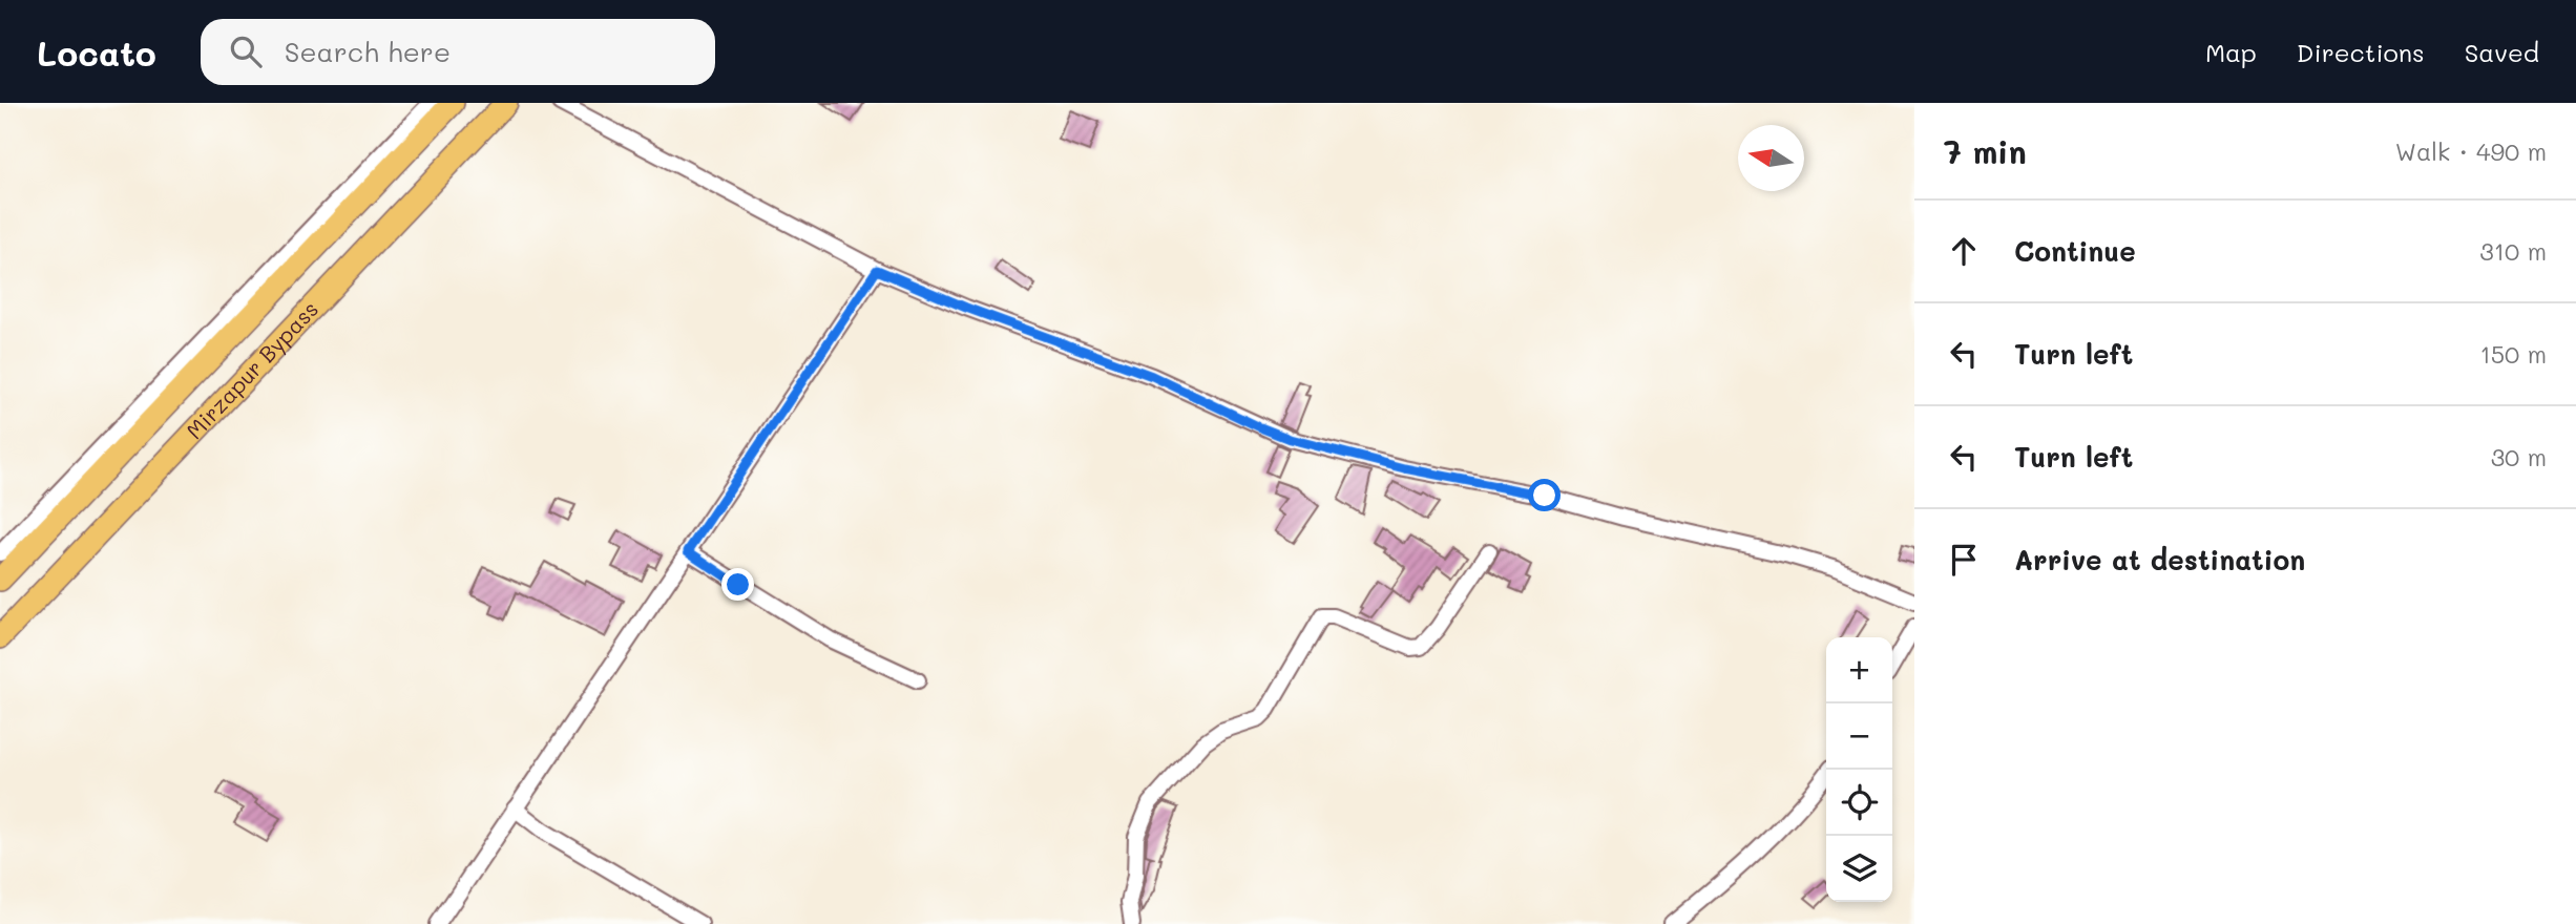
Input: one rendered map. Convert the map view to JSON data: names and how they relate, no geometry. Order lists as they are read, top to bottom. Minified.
{"streets":{"highway":["Mirzapur Bypass"]},"north":"left","page":{"header":"Locato","search":"Search here","nav":["Map","Directions","Saved"],"heading":["7 min","Walk · 490 m"],"list":[["Continue","310 m"],["Turn left","150 m"],["Turn left","30 m"],"Arrive at destination"],"map_buttons":["+","−"]}}
